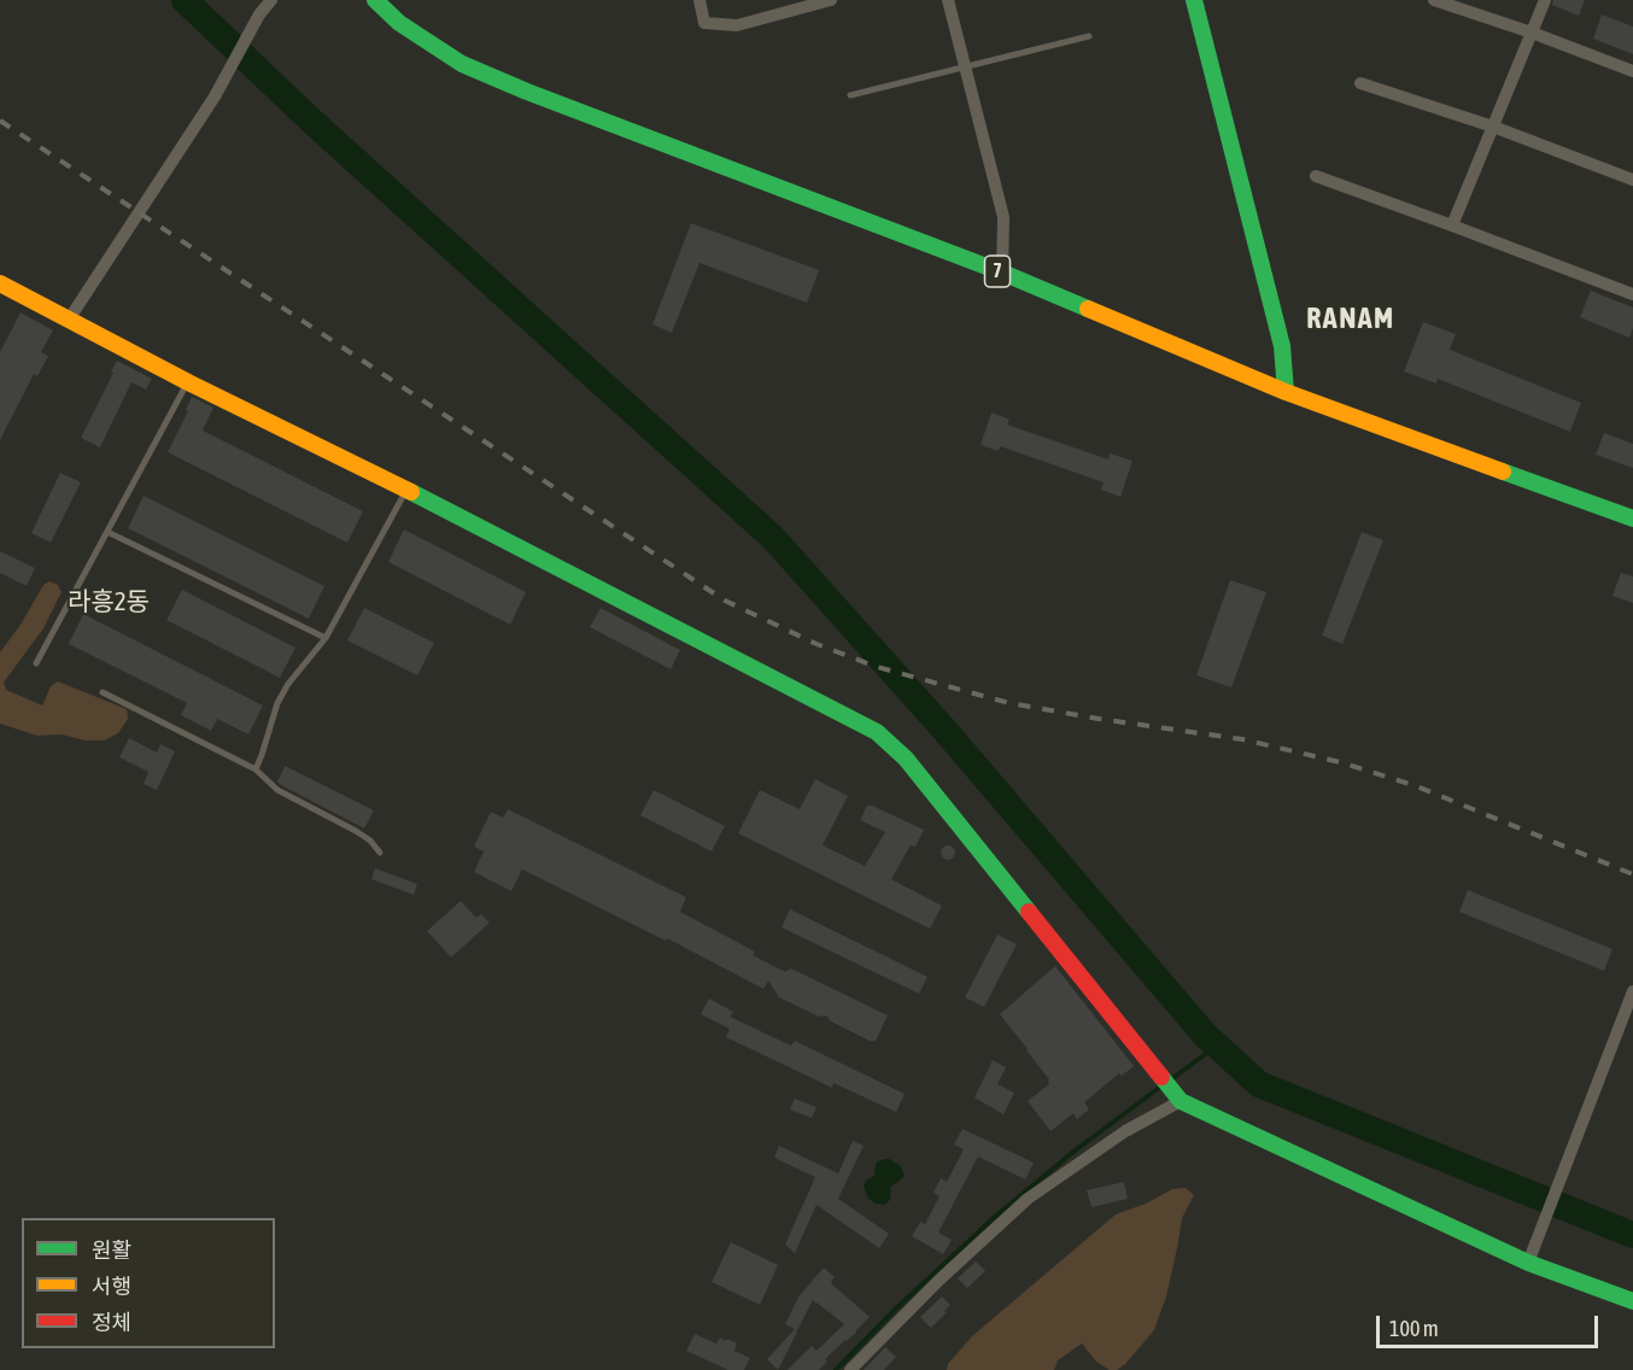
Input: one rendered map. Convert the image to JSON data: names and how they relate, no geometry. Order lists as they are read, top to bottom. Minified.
{"streets":{"main road":["7"]},"districts":["RANAM","라흥2동"],"legend":["원활","서행","정체"],"scale_bar":"100 m"}
